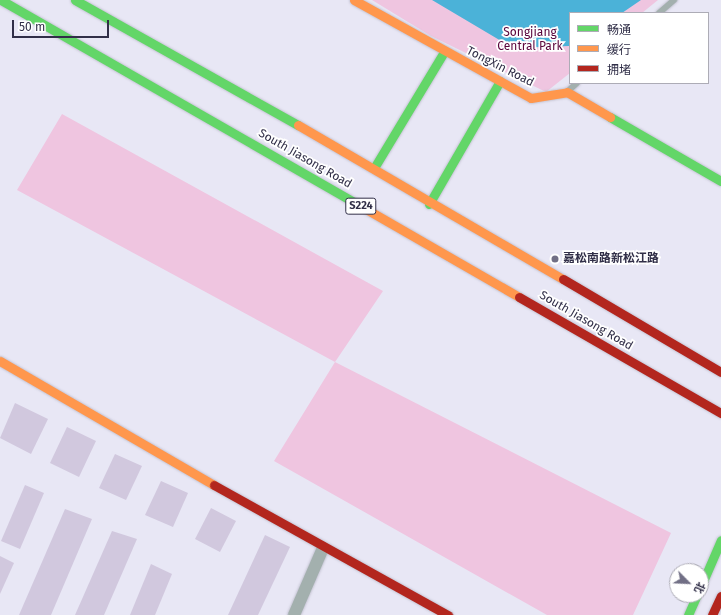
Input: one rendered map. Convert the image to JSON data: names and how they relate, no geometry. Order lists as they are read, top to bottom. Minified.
{"streets":{"main road":["TongXin Road","South Jiasong Road","S224"]},"parks":["Songjiang Central Park"],"places":["嘉松南路新松江路"],"legend":["畅通","缓行","拥堵"],"scale_bar":"50 m","north":"bottom right"}
